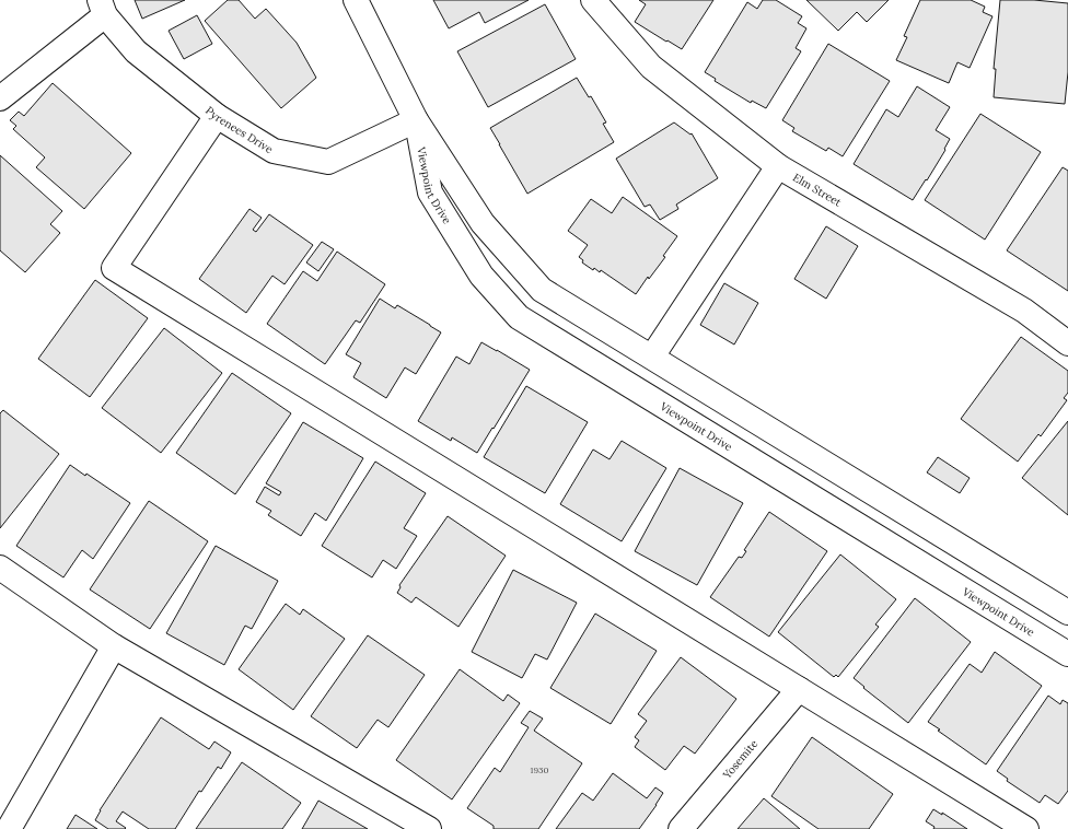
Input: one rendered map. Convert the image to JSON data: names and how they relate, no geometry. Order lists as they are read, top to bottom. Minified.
{"streets":{"street":["Pyrenees Drive","Viewpoint Drive","Elm Street","Yosemite"]},"crossings":[["Pyrenees Drive","Viewpoint Drive"]],"house_numbers":["1930"]}
